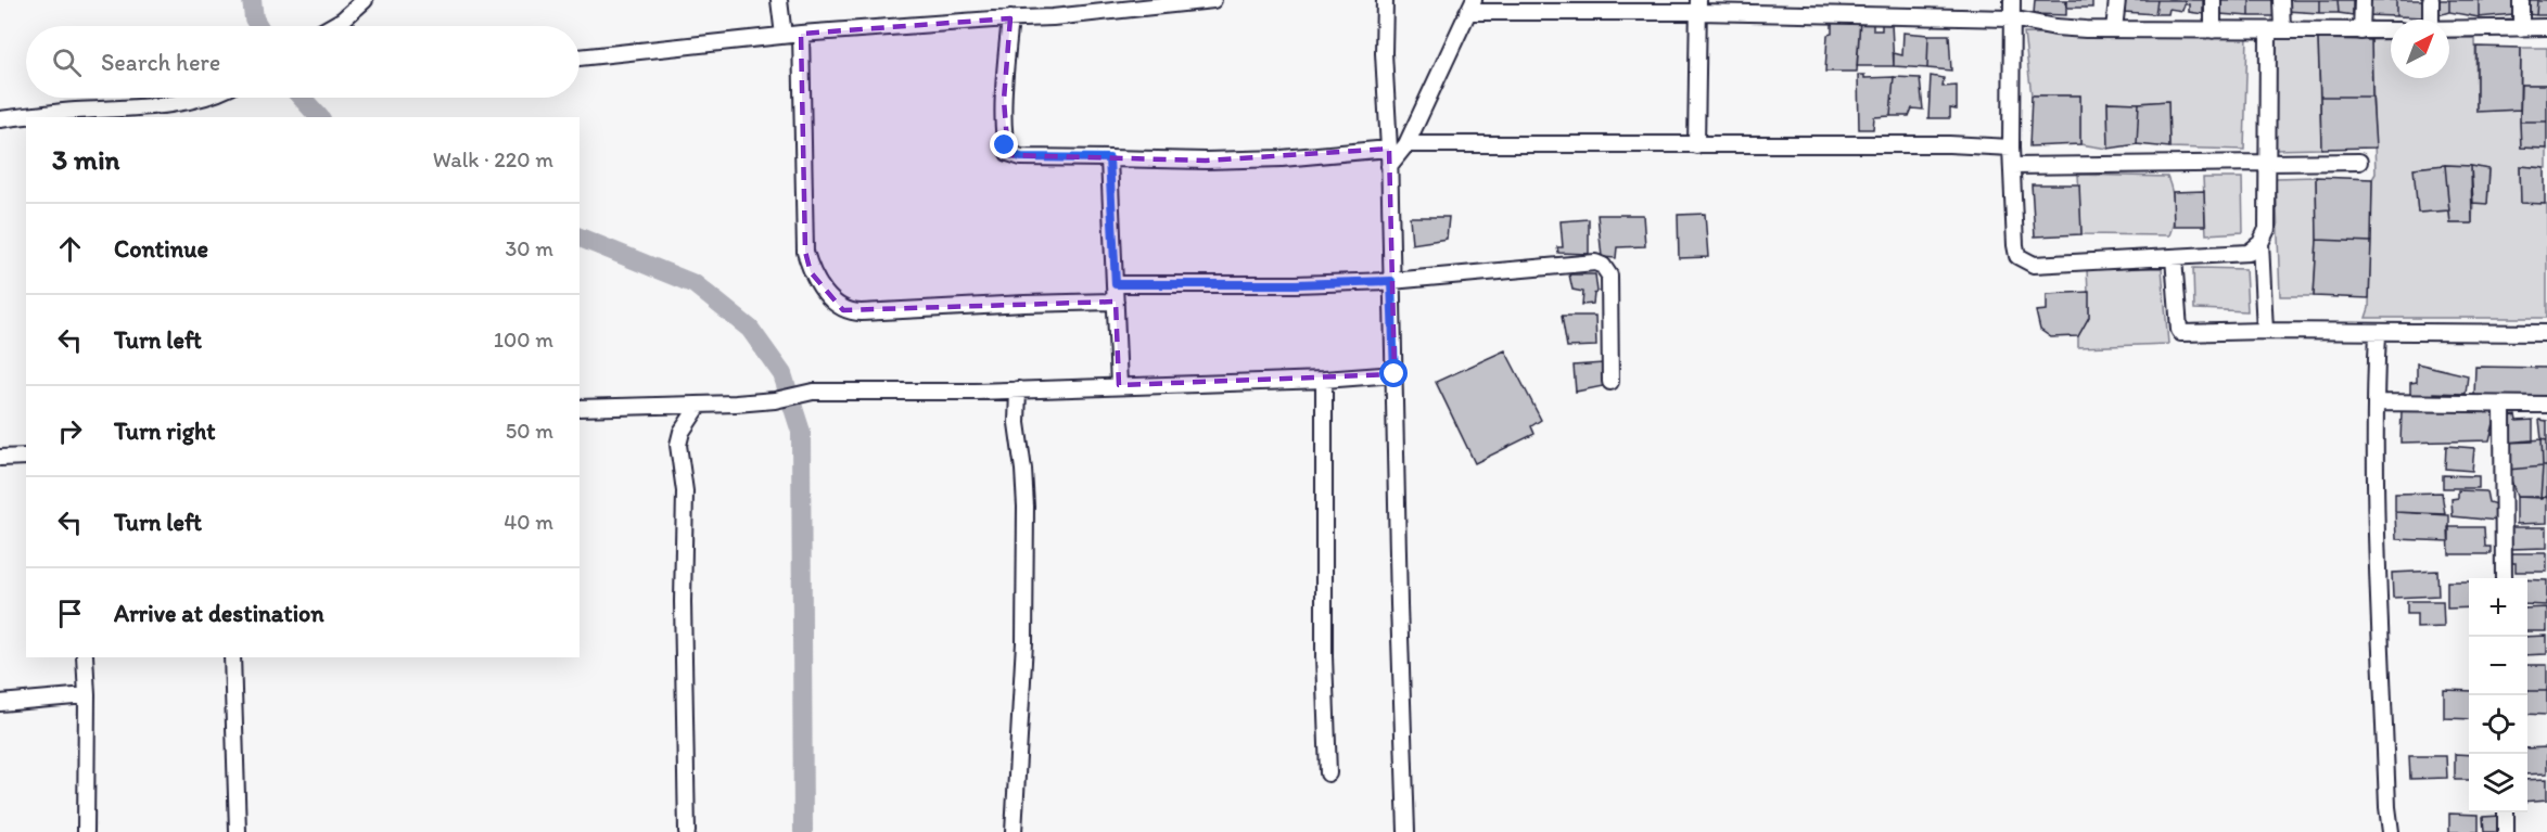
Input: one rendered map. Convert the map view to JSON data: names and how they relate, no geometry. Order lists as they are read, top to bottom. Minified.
{"north":"top right","page":{"search":"Search here","heading":["3 min","Walk · 220 m"],"list":[["Continue","30 m"],["Turn left","100 m"],["Turn right","50 m"],["Turn left","40 m"],"Arrive at destination"],"map_buttons":["+","−"]}}
